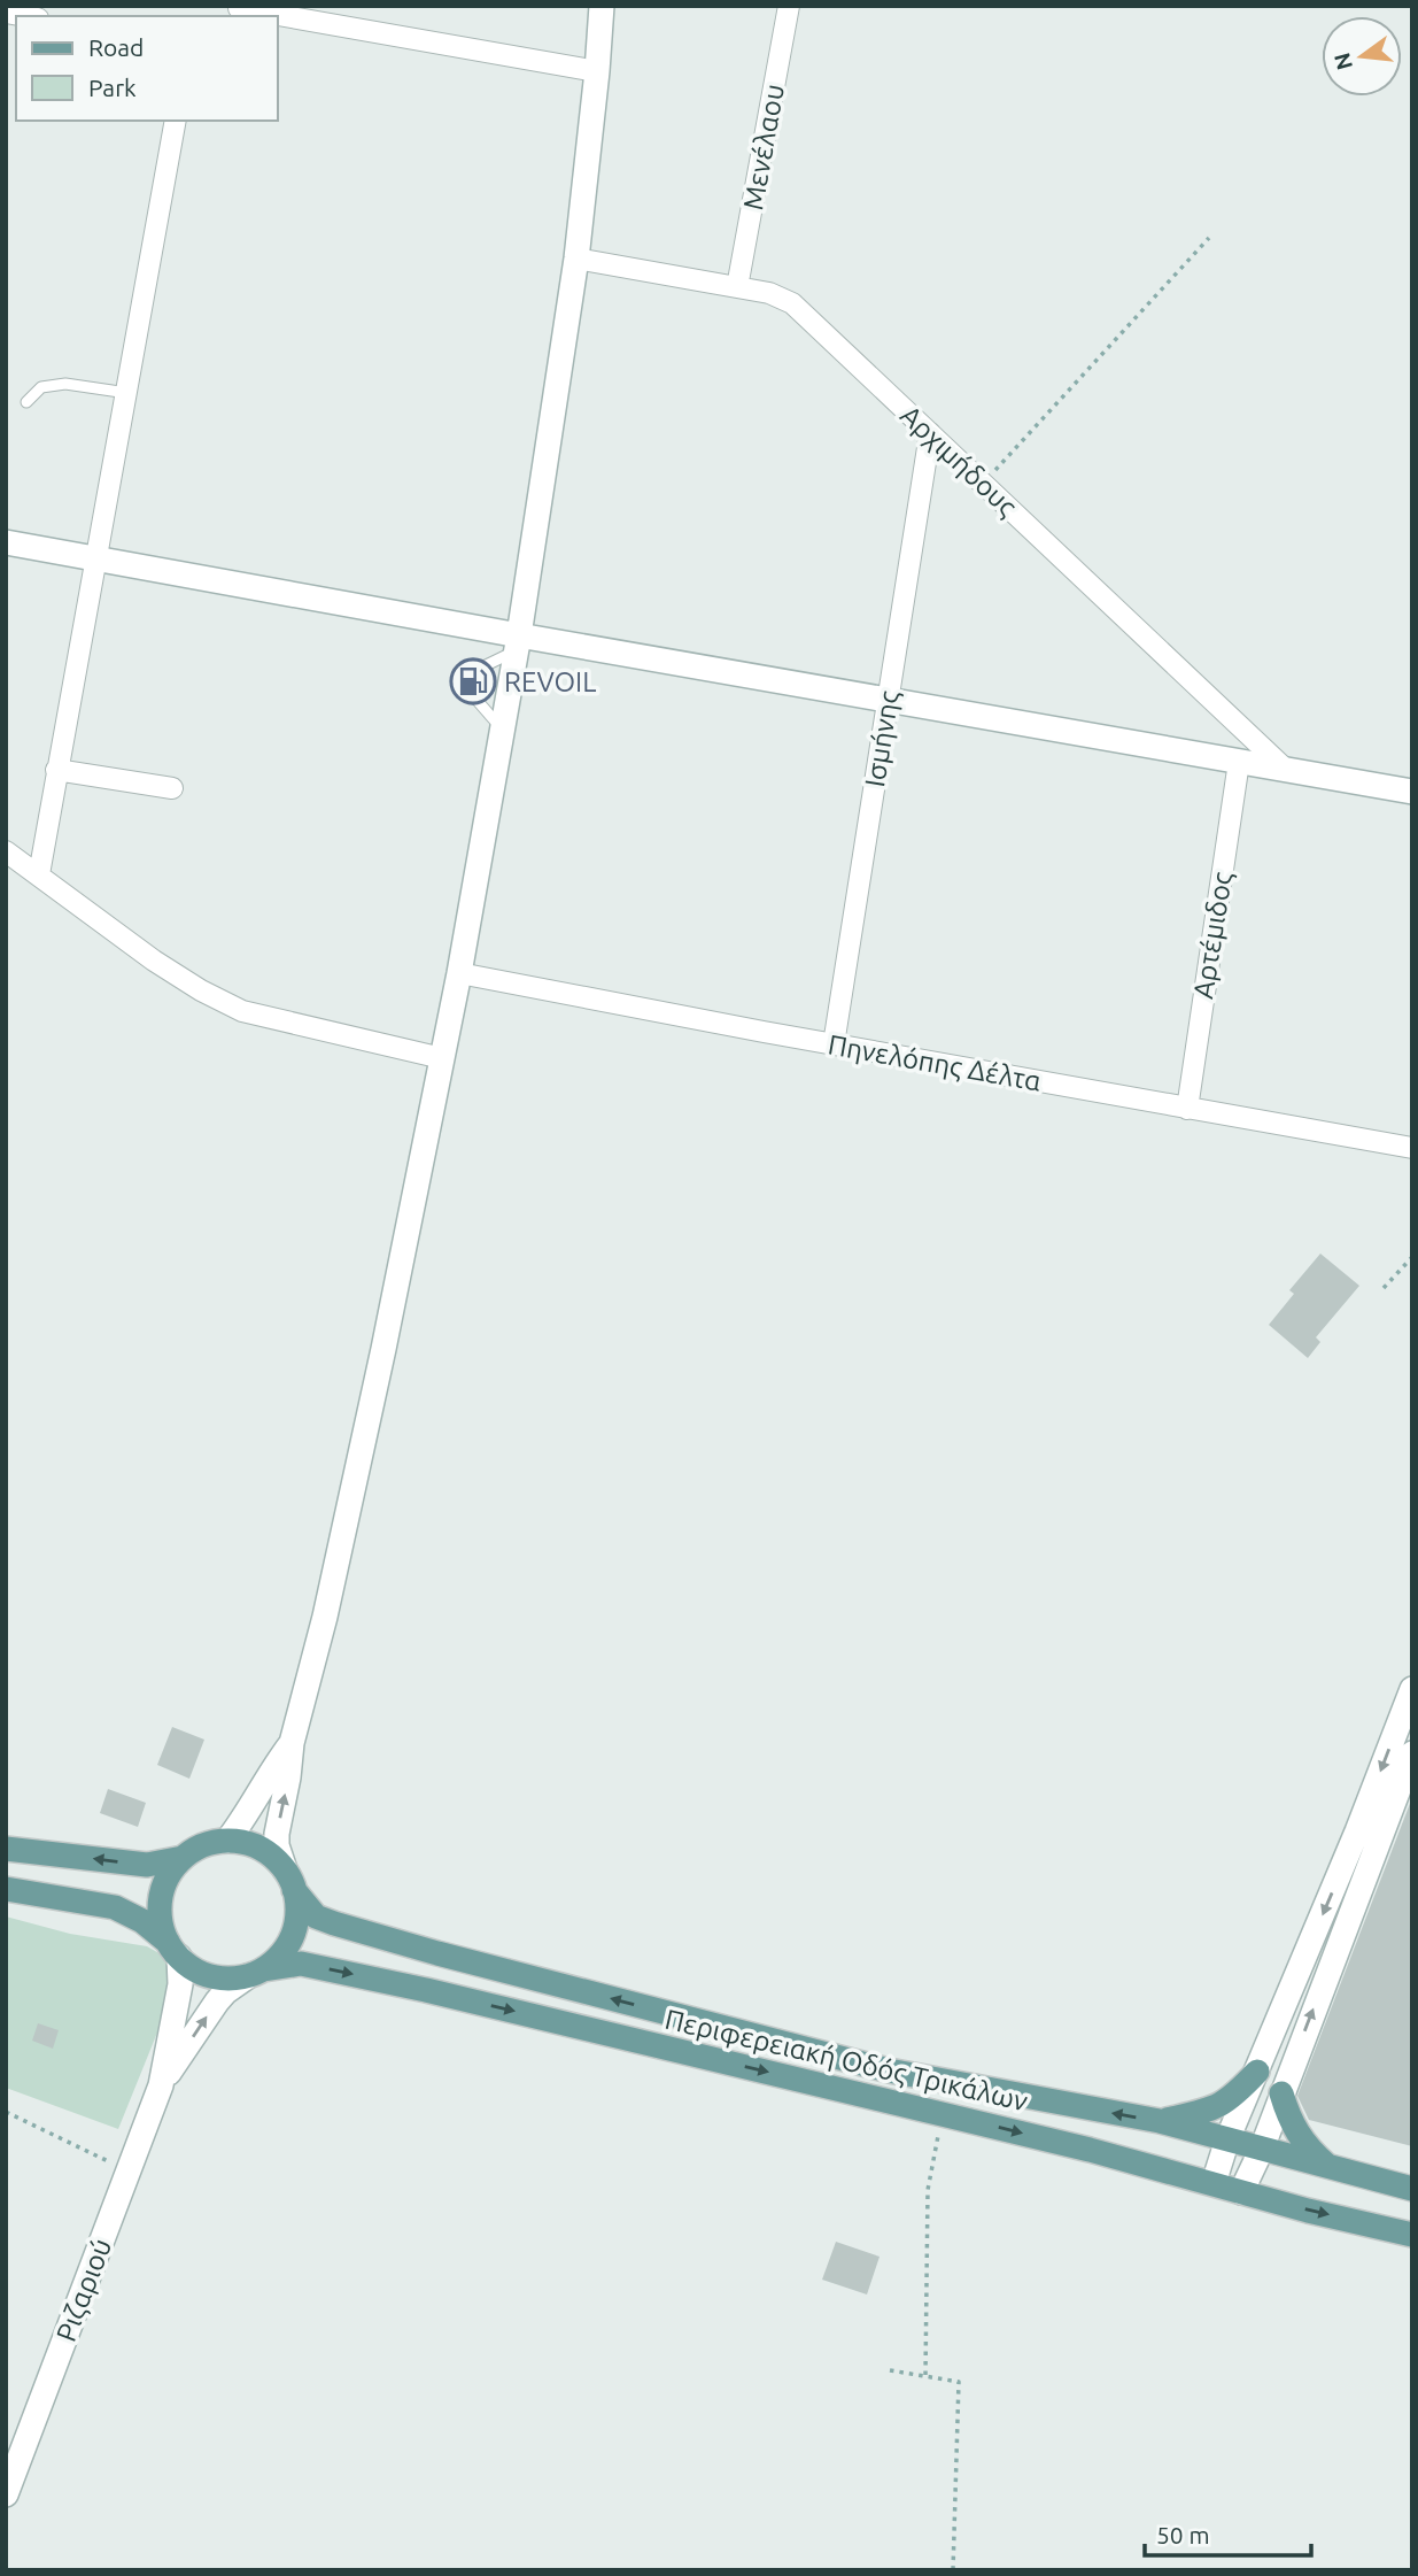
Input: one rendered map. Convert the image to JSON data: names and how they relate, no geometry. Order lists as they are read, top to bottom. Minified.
{"streets":{"main road":["Περιφερειακή Οδός Τρικάλων"],"street":["Μενέλαου","Αρχιμήδους","Ισμήνης","Αρτέμιδος","Πηνελόπης Δέλτα","Ριζαριού"]},"crossings":[["Μενέλαου","Αρχιμήδους"],["Αρχιμήδους","Ισμήνης"],["Ισμήνης","Πηνελόπης Δέλτα"],["Αρτέμιδος","Πηνελόπης Δέλτα"],["Περιφερειακή Οδός Τρικάλων","Ριζαριού"]],"places":{"fuel station":["REVOIL"]},"legend":["Road","Park"],"scale_bar":"50 m","north":"left"}
